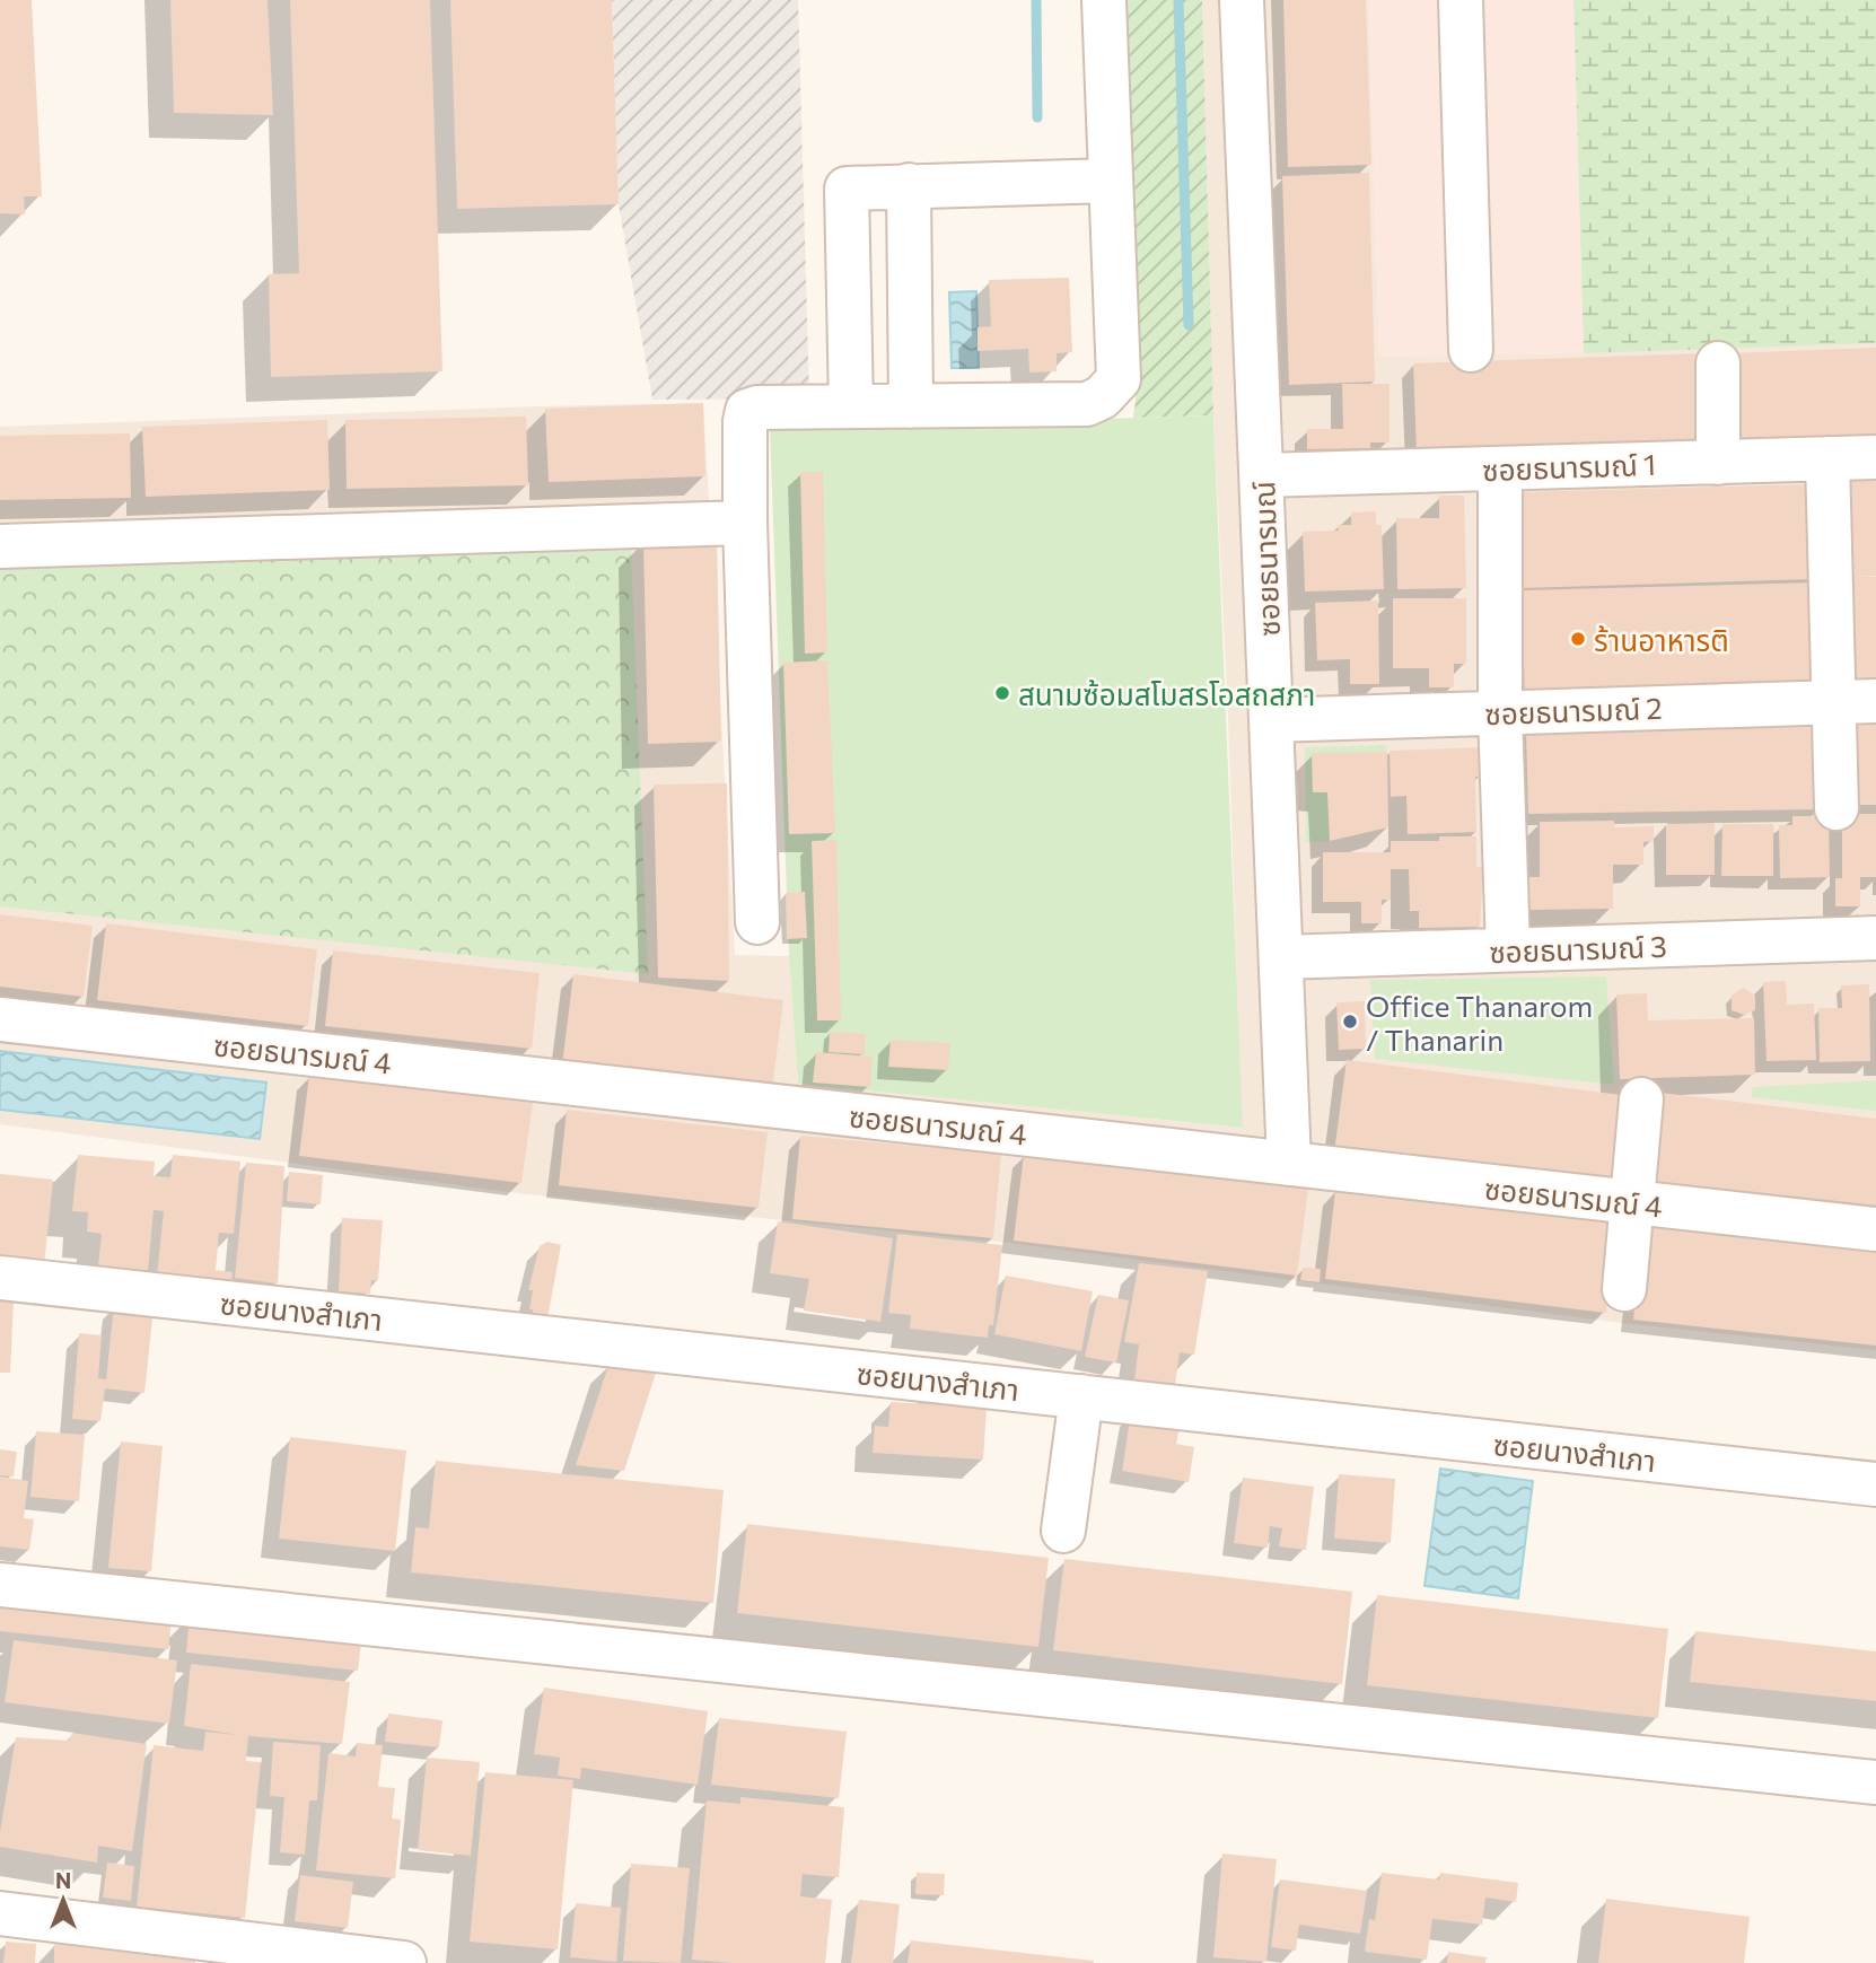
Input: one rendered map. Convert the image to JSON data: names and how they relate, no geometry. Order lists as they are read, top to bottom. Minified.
{"streets":{"street":["ซอยธนารมณ์ 1","ซอยธนารมณ์","ซอยธนารมณ์ 2","ซอยธนารมณ์ 3","ซอยธนารมณ์ 4","ซอยนางสำเภา"]},"crossings":[["ซอยธนารมณ์ 1","ซอยธนารมณ์"],["ซอยธนารมณ์","ซอยธนารมณ์ 2"],["ซอยธนารมณ์","ซอยธนารมณ์ 3"],["ซอยธนารมณ์","ซอยธนารมณ์ 4"]],"places":["ร้านอาหารติ","สนามซ้อมสโมสรโอสถสภา","Office Thanarom / Thanarin"],"north":"top"}
